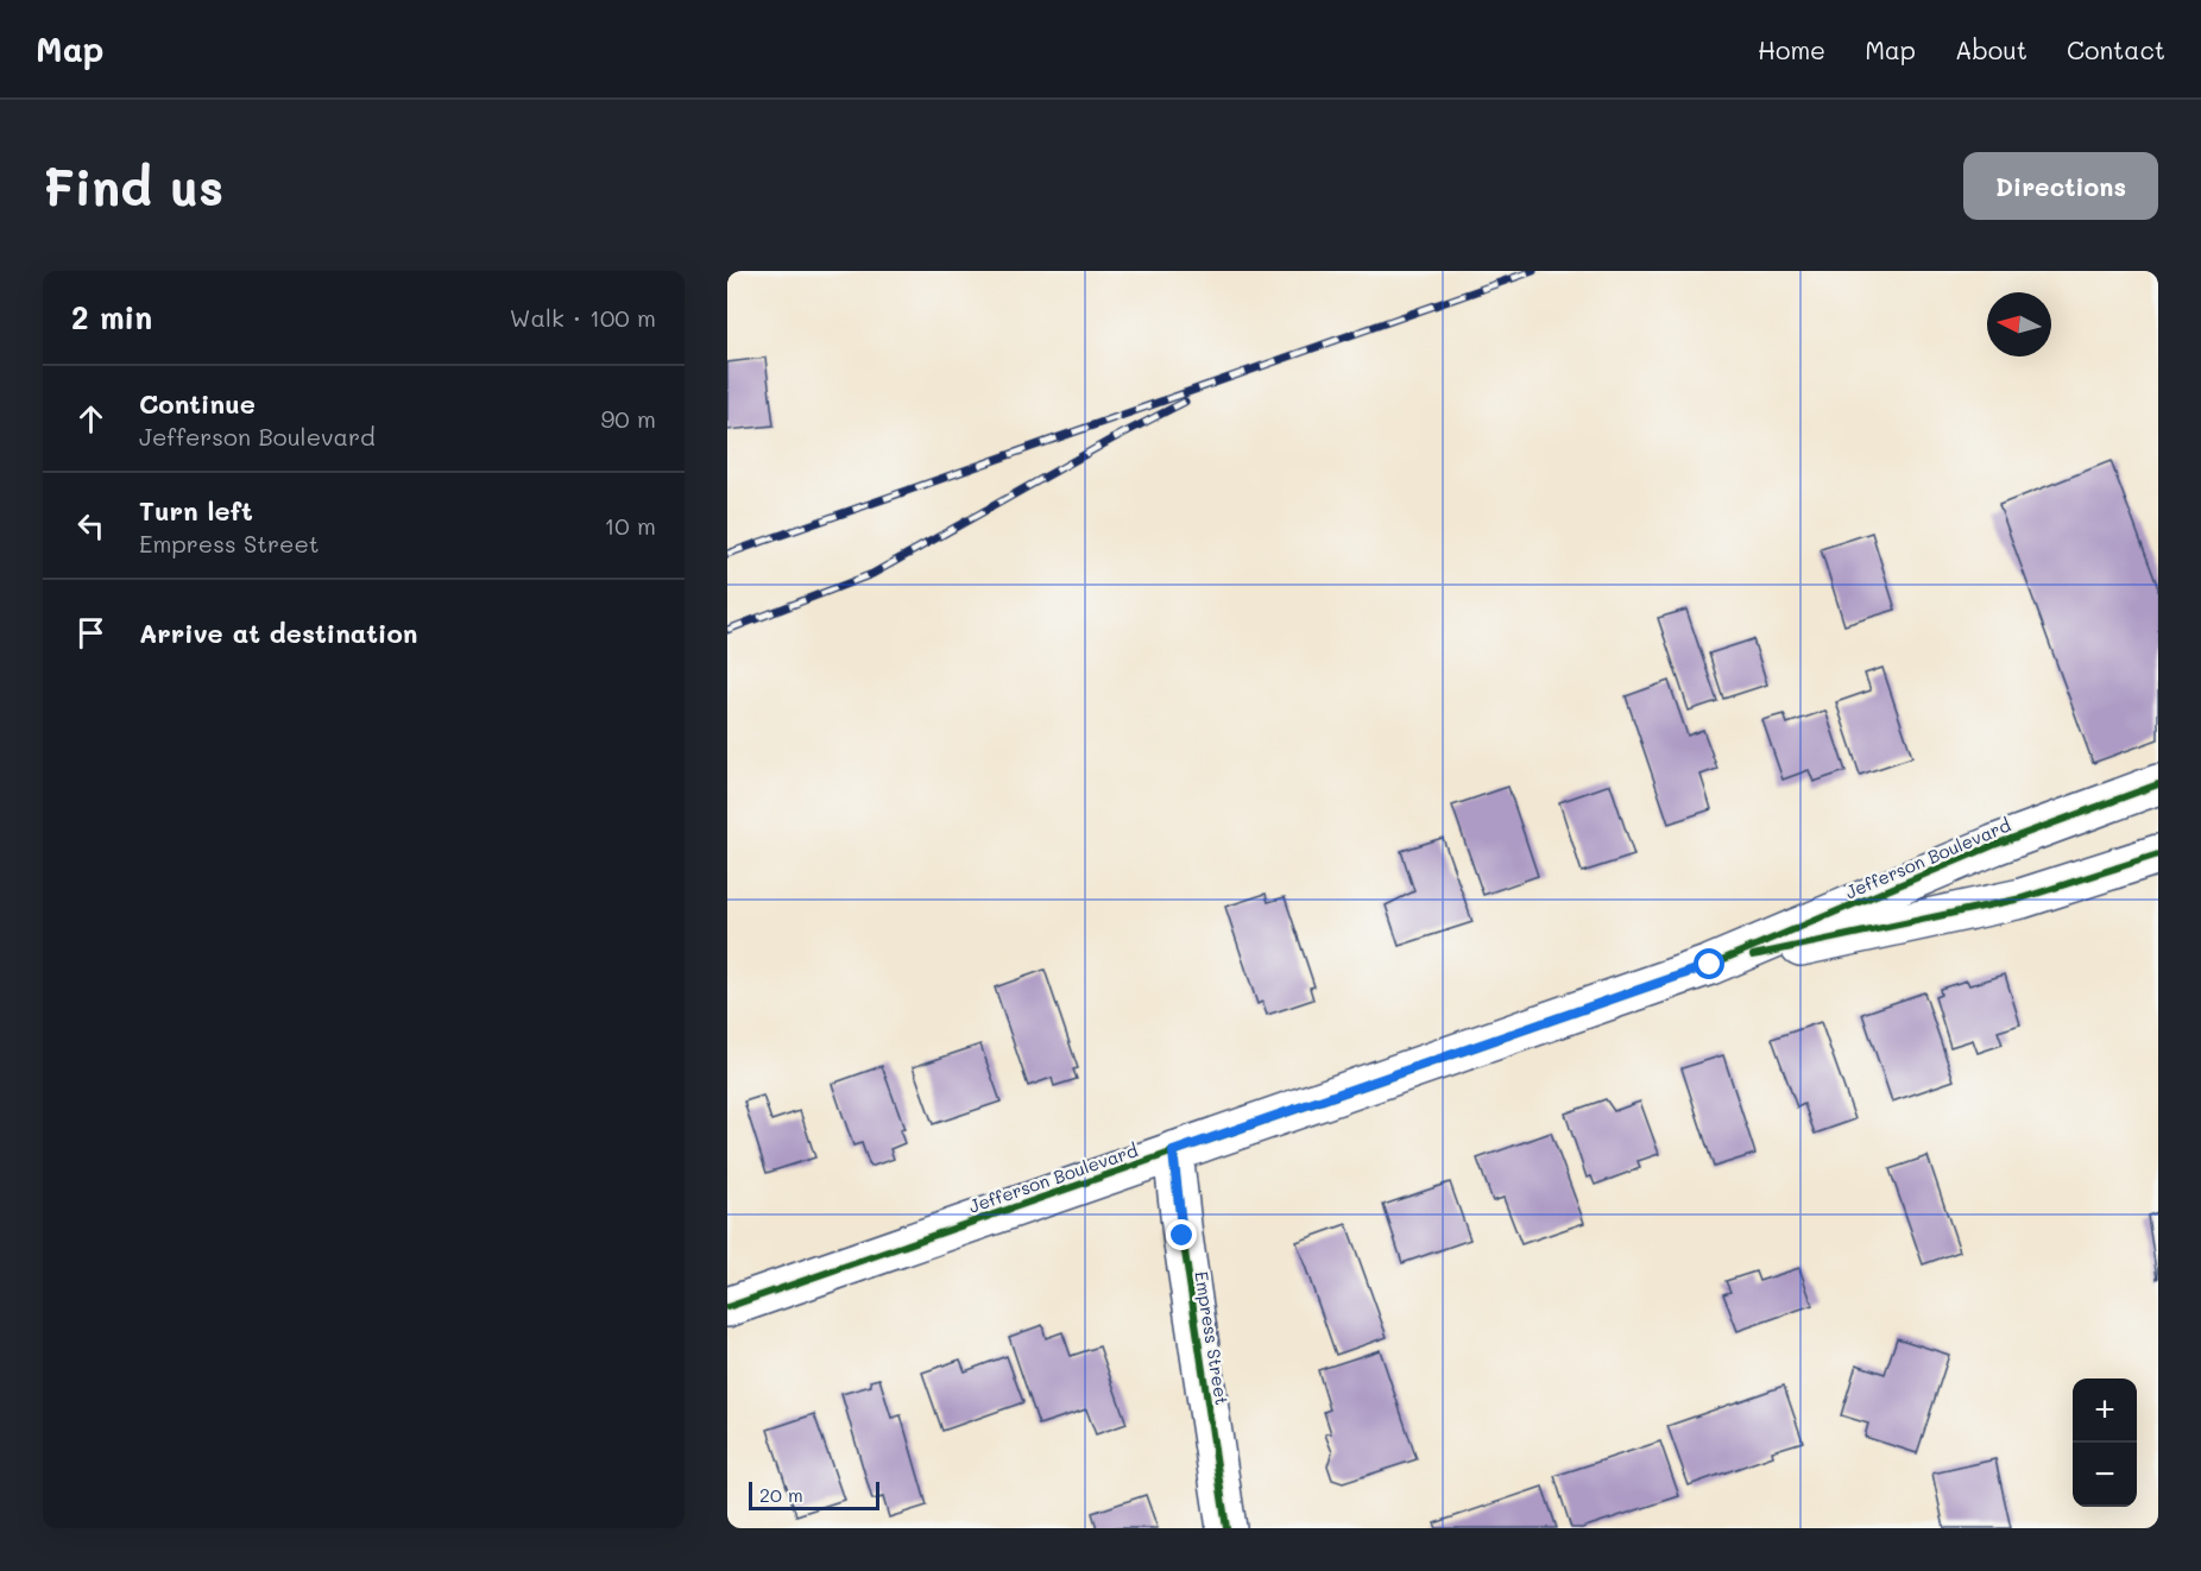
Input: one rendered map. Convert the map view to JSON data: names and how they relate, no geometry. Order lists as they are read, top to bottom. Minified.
{"streets":{"street":["Jefferson Boulevard","Empress Street"]},"crossings":[["Jefferson Boulevard","Empress Street"]],"scale_bar":"20 m","north":"left","page":{"header":"Map","nav":["Home","Map","About","Contact"],"buttons":"Directions","title":"Find us","heading":["2 min","Walk · 100 m"],"list":[["Continue","Jefferson Boulevard","90 m"],["Turn left","Empress Street","10 m"],"Arrive at destination"],"map_buttons":["+","−"],"scale":"20 m"}}
